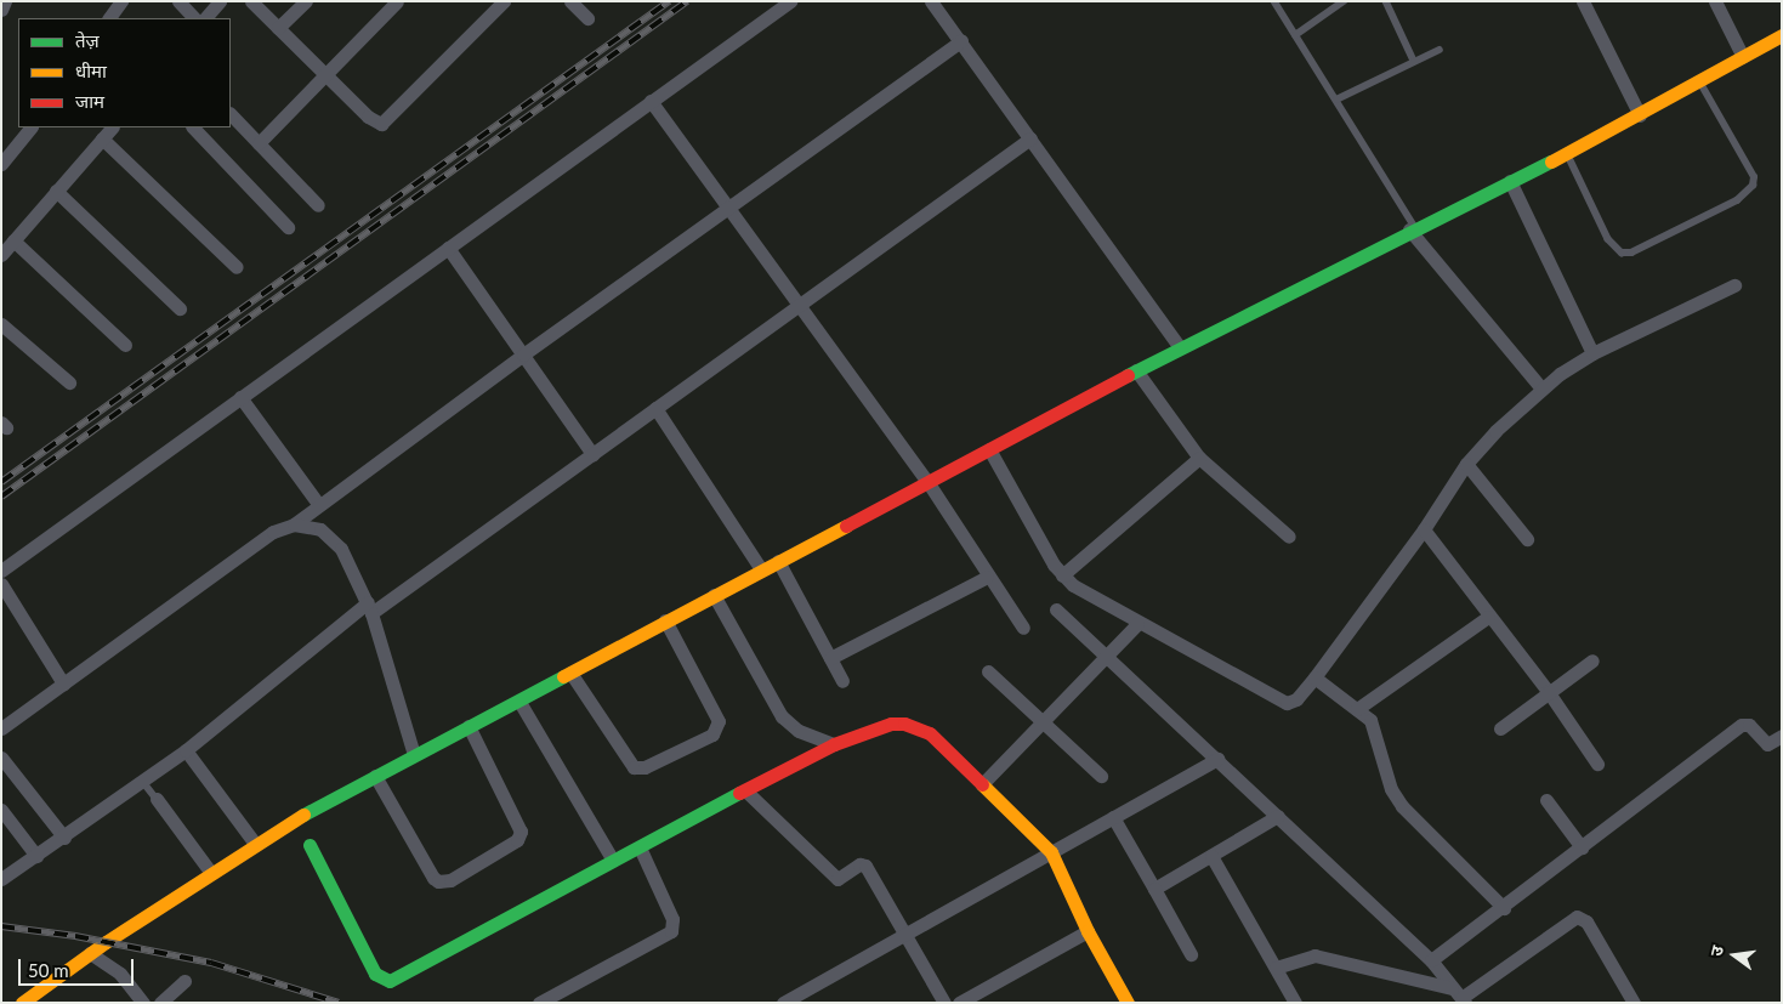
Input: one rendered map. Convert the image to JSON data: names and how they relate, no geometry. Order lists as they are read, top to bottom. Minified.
{"legend":["तेज़","धीमा","जाम"],"scale_bar":"50 m","north":"left"}
